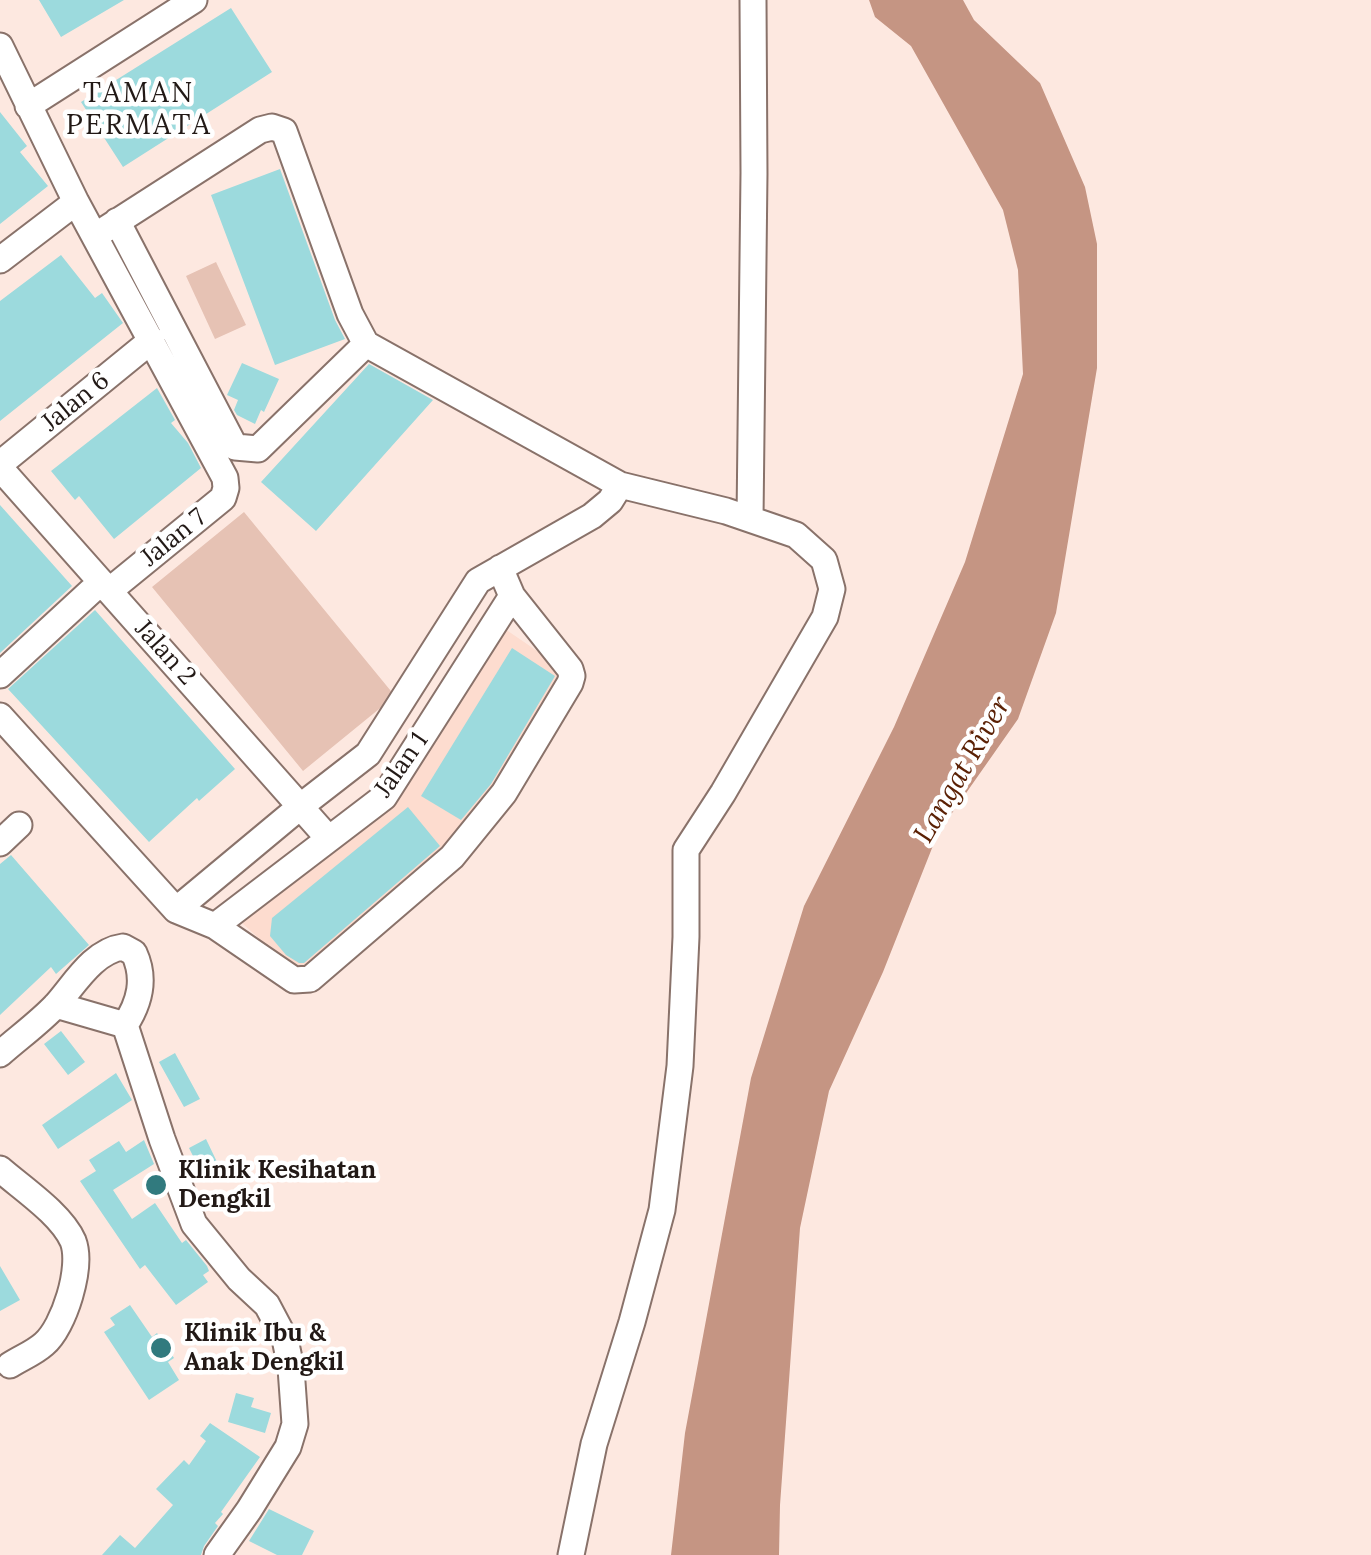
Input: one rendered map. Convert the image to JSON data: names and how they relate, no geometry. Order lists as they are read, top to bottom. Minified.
{"streets":{"street":["Jalan 6","Jalan 7","Jalan 2","Jalan 1"]},"crossings":[["Jalan 6","Jalan 7"],["Jalan 6","Jalan 2"],["Jalan 7","Jalan 2"],["Jalan 2","Jalan 1"]],"districts":["TAMAN PERMATA"],"water":["Langat River"],"places":["Klinik Kesihatan Dengkil","Klinik Ibu & Anak Dengkil"]}
